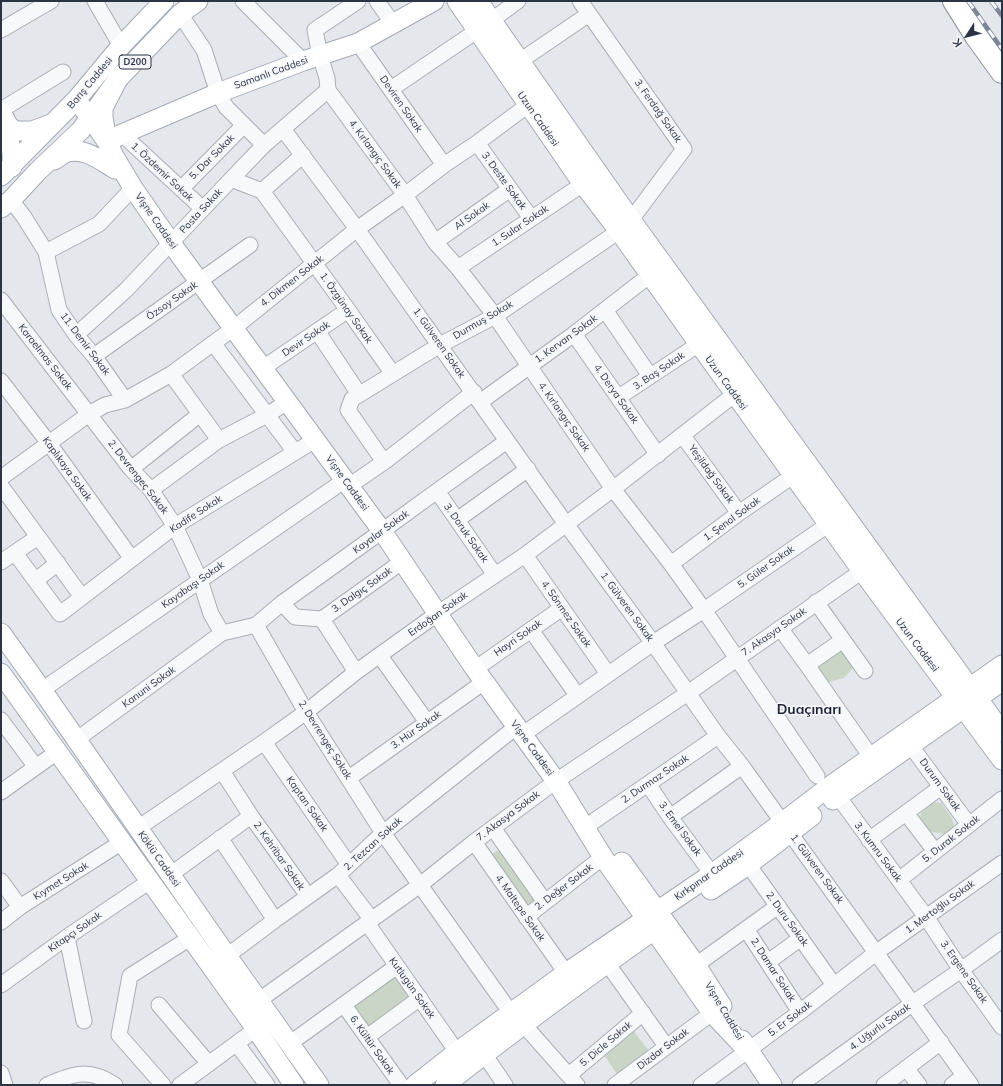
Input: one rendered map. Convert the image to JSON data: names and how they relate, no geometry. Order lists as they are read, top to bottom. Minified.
{"streets":{"main road":["D200","Samanlı Caddesi","Barış Caddesi","Uzun Caddesi","Vişne Caddesi","Köklü Caddesi","Kırkpınar Caddesi"],"street":["Deviren Sokak","3. Ferdağ Sokak","4. Kırlangıç Sokak","5. Dar Sokak","1. Özdemir Sokak","3. Deste Sokak","Posta Sokak","Al Sokak","1. Sular Sokak","4. Dikmen Sokak","Özsoy Sokak","1. Özgünay Sokak","Durmuş Sokak","Devir Sokak","1. Kervan Sokak","1. Gülveren Sokak","11. Demir Sokak","Karaelmas Sokak","3. Baş Sokak","4. Derya Sokak","Kaplıkaya Sokak","Yeşildağ Sokak","2. Devrengeç Sokak","Kadife Sokak","1. Şenol Sokak","Kayalar Sokak","3. Doruk Sokak","5. Güler Sokak","Kayabaşı Sokak","3. Dalgıç Sokak","Erdoğan Sokak","4. Sönmez Sokak","7. Akasya Sokak","Hayri Sokak","Kanuni Sokak","3. Hür Sokak","2. Durmaz Sokak","Durum Sokak","Kaptan Sokak","3. Emel Sokak","5. Durak Sokak","2. Tezcan Sokak","3. Kumru Sokak","2. Kehribar Sokak","Kıymet Sokak","2. Değer Sokak","1. Mertoğlu Sokak","4. Maltepe Sokak","2. Duru Sokak","Kitapçı Sokak","2. Damar Sokak","3. Ergene Sokak","Kutlugün Sokak","5. Er Sokak","4. Uğurlu Sokak","5. Dicle Sokak","6. Kültür Sokak","Dizdar Sokak"]},"crossings":[["D200","Barış Caddesi"],["D200","11. Demir Sokak"],["Samanlı Caddesi","Deviren Sokak"],["Samanlı Caddesi","4. Kırlangıç Sokak"],["Samanlı Caddesi","1. Özdemir Sokak"],["Deviren Sokak","4. Dikmen Sokak"],["3. Ferdağ Sokak","Uzun Caddesi"],["3. Ferdağ Sokak","Durmuş Sokak"],["Uzun Caddesi","1. Sular Sokak"],["Uzun Caddesi","4. Dikmen Sokak"],["Uzun Caddesi","Durmuş Sokak"],["Uzun Caddesi","1. Kervan Sokak"],["Uzun Caddesi","3. Baş Sokak"],["Uzun Caddesi","1. Şenol Sokak"],["Uzun Caddesi","5. Güler Sokak"],["Uzun Caddesi","Erdoğan Sokak"],["Uzun Caddesi","7. Akasya Sokak"],["Uzun Caddesi","Kırkpınar Caddesi"],["4. Kırlangıç Sokak","Posta Sokak"],["4. Kırlangıç Sokak","Al Sokak"],["4. Kırlangıç Sokak","1. Sular Sokak"],["4. Kırlangıç Sokak","4. Dikmen Sokak"],["4. Kırlangıç Sokak","Durmuş Sokak"],["4. Kırlangıç Sokak","1. Kervan Sokak"],["4. Kırlangıç Sokak","1. Şenol Sokak"],["4. Kırlangıç Sokak","5. Güler Sokak"],["4. Kırlangıç Sokak","Erdoğan Sokak"],["4. Kırlangıç Sokak","7. Akasya Sokak"],["4. Kırlangıç Sokak","3. Kumru Sokak"],["4. Kırlangıç Sokak","Kırkpınar Caddesi"],["5. Dar Sokak","1. Özdemir Sokak"],["1. Özdemir Sokak","Posta Sokak"],["3. Deste Sokak","Al Sokak"],["3. Deste Sokak","1. Sular Sokak"],["3. Deste Sokak","4. Dikmen Sokak"],["Posta Sokak","Vişne Caddesi"],["Posta Sokak","1. Gülveren Sokak"],["Posta Sokak","11. Demir Sokak"],["Vişne Caddesi","4. Dikmen Sokak"],["Vişne Caddesi","Özsoy Sokak"],["Vişne Caddesi","Devir Sokak"],["Vişne Caddesi","1. Kervan Sokak"],["Vişne Caddesi","Kadife Sokak"],["Vişne Caddesi","Kayalar Sokak"],["Vişne Caddesi","Kayabaşı Sokak"],["Vişne Caddesi","3. Dalgıç Sokak"],["Vişne Caddesi","Erdoğan Sokak"],["Vişne Caddesi","7. Akasya Sokak"],["Vişne Caddesi","Hayri Sokak"],["Vişne Caddesi","3. Hür Sokak"],["Vişne Caddesi","2. Durmaz Sokak"],["Vişne Caddesi","2. Tezcan Sokak"],["Vişne Caddesi","Kırkpınar Caddesi"],["Vişne Caddesi","2. Değer Sokak"],["Vişne Caddesi","2. Damar Sokak"],["Vişne Caddesi","5. Er Sokak"],["Vişne Caddesi","Dizdar Sokak"],["4. Dikmen Sokak","1. Özgünay Sokak"],["4. Dikmen Sokak","1. Gülveren Sokak"],["4. Dikmen Sokak","11. Demir Sokak"],["4. Dikmen Sokak","Karaelmas Sokak"],["4. Dikmen Sokak","Kaplıkaya Sokak"],["4. Dikmen Sokak","2. Devrengeç Sokak"],["Özsoy Sokak","11. Demir Sokak"],["1. Özgünay Sokak","Durmuş Sokak"],["1. Özgünay Sokak","Devir Sokak"],["Durmuş Sokak","1. Kervan Sokak"],["Durmuş Sokak","1. Gülveren Sokak"],["1. Kervan Sokak","1. Gülveren Sokak"],["1. Kervan Sokak","4. Derya Sokak"],["1. Kervan Sokak","Kayabaşı Sokak"],["1. Gülveren Sokak","Kayalar Sokak"],["1. Gülveren Sokak","5. Güler Sokak"],["1. Gülveren Sokak","Erdoğan Sokak"],["1. Gülveren Sokak","7. Akasya Sokak"],["1. Gülveren Sokak","2. Durmaz Sokak"],["1. Gülveren Sokak","Kırkpınar Caddesi"],["1. Gülveren Sokak","1. Mertoğlu Sokak"],["1. Gülveren Sokak","5. Er Sokak"],["1. Gülveren Sokak","4. Uğurlu Sokak"],["Karaelmas Sokak","2. Devrengeç Sokak"],["3. Baş Sokak","4. Derya Sokak"],["4. Derya Sokak","Erdoğan Sokak"],["Kaplıkaya Sokak","Kadife Sokak"],["Yeşildağ Sokak","1. Şenol Sokak"],["Yeşildağ Sokak","Erdoğan Sokak"],["2. Devrengeç Sokak","Kadife Sokak"],["2. Devrengeç Sokak","Kayalar Sokak"],["2. Devrengeç Sokak","Kayabaşı Sokak"],["2. Devrengeç Sokak","Erdoğan Sokak"],["2. Devrengeç Sokak","7. Akasya Sokak"],["2. Devrengeç Sokak","Kanuni Sokak"],["2. Devrengeç Sokak","3. Hür Sokak"],["2. Devrengeç Sokak","2. Tezcan Sokak"],["2. Devrengeç Sokak","Kırkpınar Caddesi"],["2. Devrengeç Sokak","5. Dicle Sokak"],["Kayalar Sokak","3. Doruk Sokak"],["3. Doruk Sokak","Erdoğan Sokak"],["5. Güler Sokak","4. Sönmez Sokak"],["5. Güler Sokak","2. Tezcan Sokak"],["Kayabaşı Sokak","Köklü Caddesi"],["Erdoğan Sokak","4. Sönmez Sokak"],["Erdoğan Sokak","Kaptan Sokak"],["Erdoğan Sokak","2. Kehribar Sokak"],["Erdoğan Sokak","Köklü Caddesi"],["4. Sönmez Sokak","Hayri Sokak"],["4. Sönmez Sokak","2. Tezcan Sokak"],["7. Akasya Sokak","Kaptan Sokak"],["7. Akasya Sokak","Köklü Caddesi"],["7. Akasya Sokak","4. Maltepe Sokak"],["7. Akasya Sokak","Kutlugün Sokak"],["Hayri Sokak","3. Hür Sokak"],["Kanuni Sokak","Köklü Caddesi"],["2. Durmaz Sokak","3. Emel Sokak"],["Durum Sokak","5. Durak Sokak"],["Durum Sokak","Kırkpınar Caddesi"],["Kaptan Sokak","2. Tezcan Sokak"],["Kaptan Sokak","Kutlugün Sokak"],["3. Emel Sokak","Kırkpınar Caddesi"],["5. Durak Sokak","3. Kumru Sokak"],["2. Tezcan Sokak","2. Kehribar Sokak"],["2. Tezcan Sokak","Köklü Caddesi"],["3. Kumru Sokak","Kırkpınar Caddesi"],["3. Kumru Sokak","1. Mertoğlu Sokak"],["3. Kumru Sokak","3. Ergene Sokak"],["2. Kehribar Sokak","Köklü Caddesi"],["Köklü Caddesi","Kıymet Sokak"],["Köklü Caddesi","Kitapçı Sokak"],["Köklü Caddesi","6. Kültür Sokak"],["Kırkpınar Caddesi","4. Maltepe Sokak"],["Kırkpınar Caddesi","2. Duru Sokak"],["Kırkpınar Caddesi","Kutlugün Sokak"],["2. Değer Sokak","4. Maltepe Sokak"],["1. Mertoğlu Sokak","3. Ergene Sokak"],["1. Mertoğlu Sokak","5. Er Sokak"],["2. Duru Sokak","2. Damar Sokak"],["2. Duru Sokak","5. Er Sokak"],["2. Damar Sokak","5. Er Sokak"],["3. Ergene Sokak","4. Uğurlu Sokak"],["Kutlugün Sokak","6. Kültür Sokak"]],"districts":["Duaçınarı"],"north":"bottom left"}
